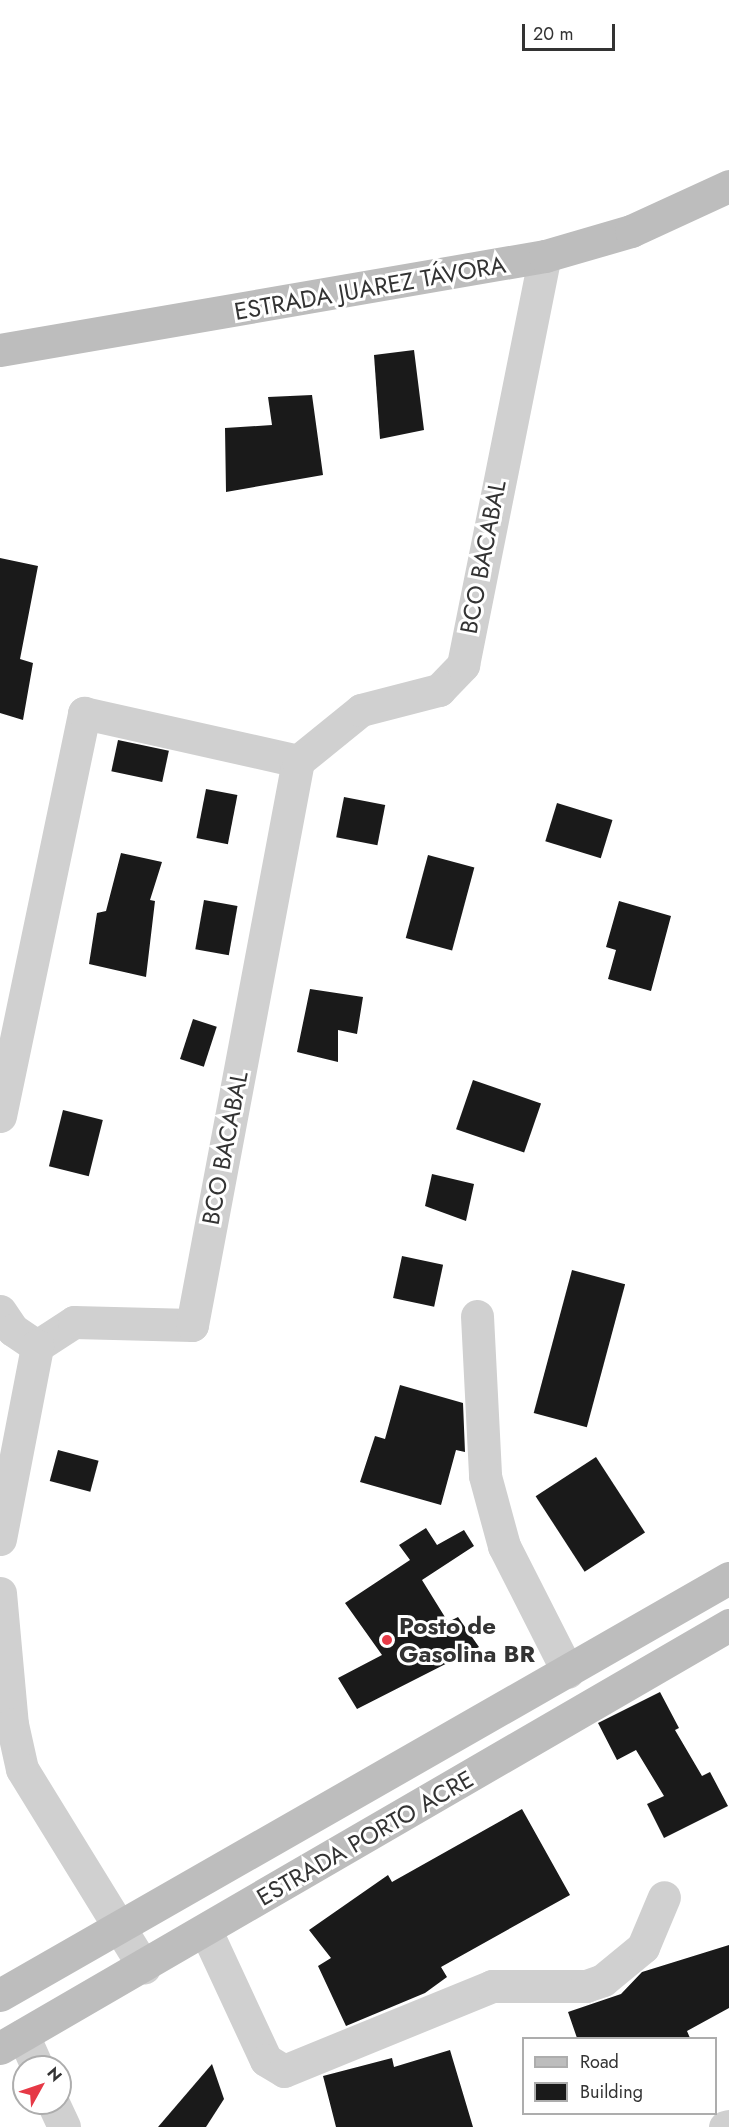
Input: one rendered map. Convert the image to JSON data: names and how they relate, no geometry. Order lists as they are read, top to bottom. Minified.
{"streets":{"main road":["ESTRADA JUAREZ TÁVORA","ESTRADA PORTO ACRE"],"street":["BCO BACABAL"]},"crossings":[["ESTRADA JUAREZ TÁVORA","BCO BACABAL"]],"places":["Posto de Gasolina BR"],"legend":["Road","Building"],"scale_bar":"20 m","north":"top right"}
